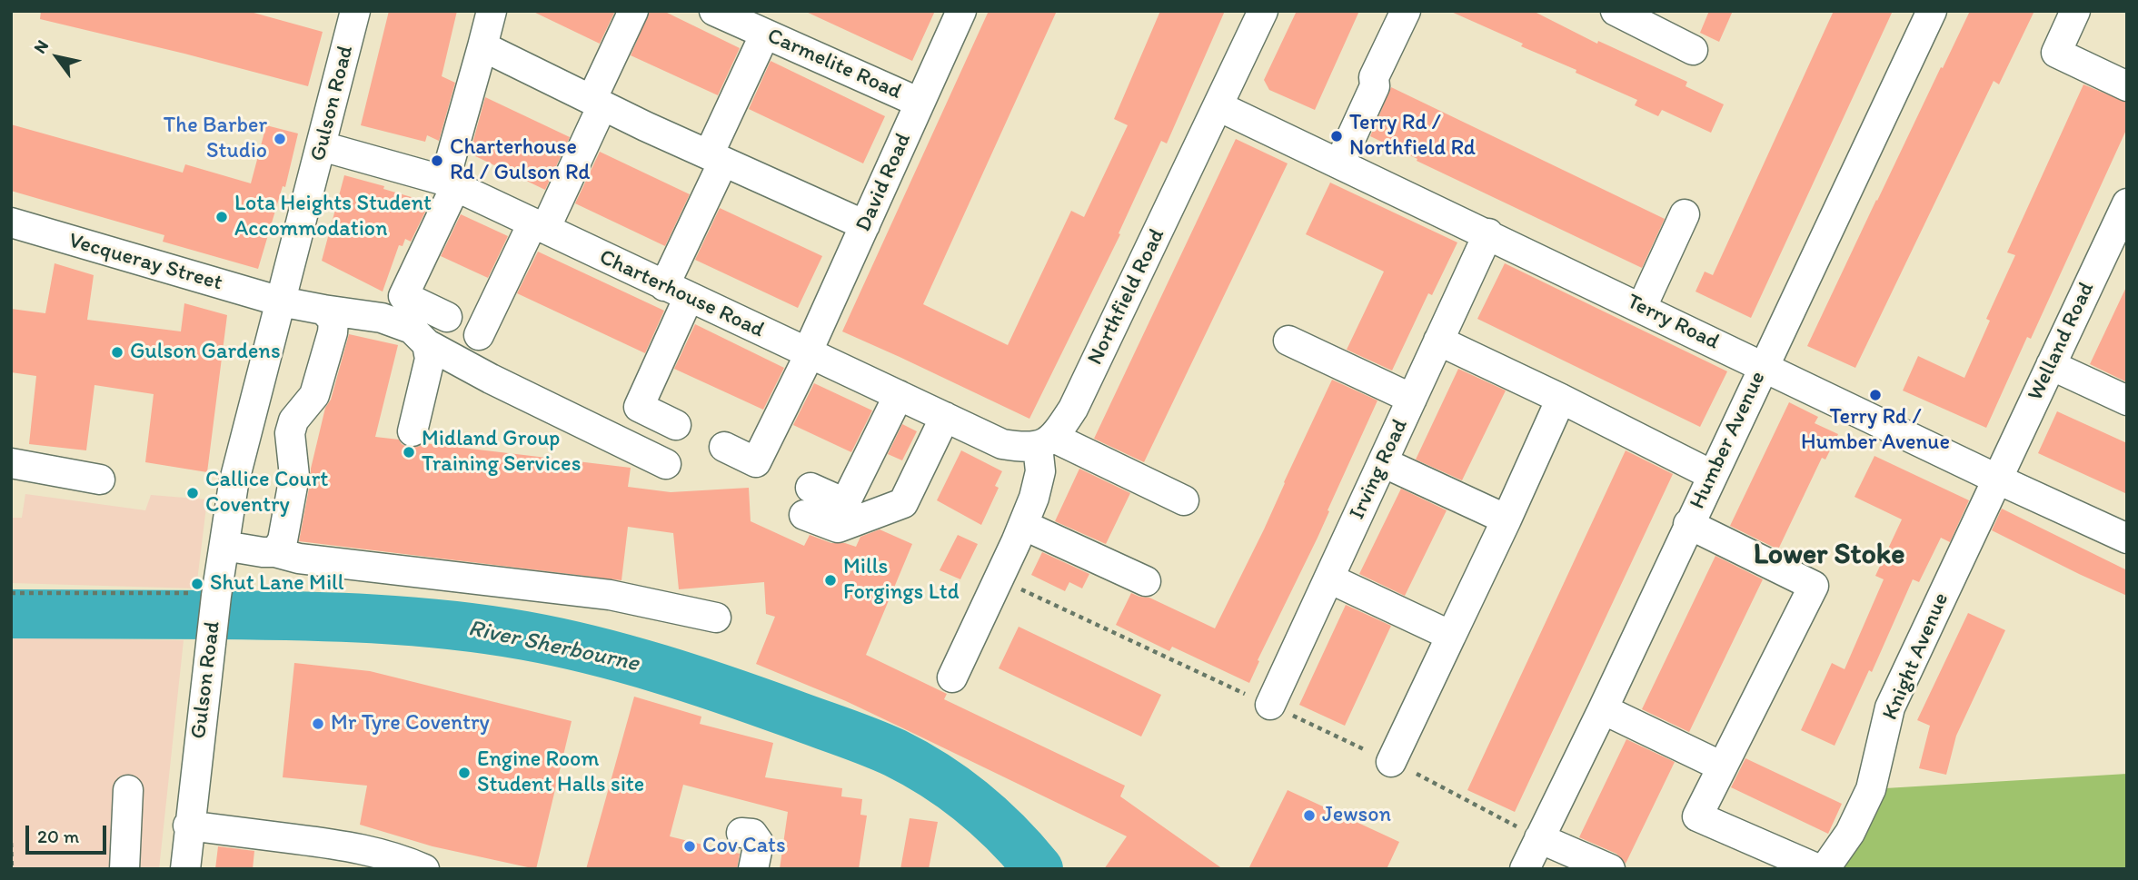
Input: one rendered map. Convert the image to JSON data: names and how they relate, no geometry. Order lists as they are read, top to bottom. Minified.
{"streets":{"street":["Carmelite Road","Gulson Road","David Road","Vecqueray Street","Charterhouse Road","Northfield Road","Terry Road","Welland Road","Humber Avenue","Irving Road","Knight Avenue"]},"crossings":[["Carmelite Road","David Road"],["Gulson Road","Vecqueray Street"],["Gulson Road","Charterhouse Road"],["David Road","Charterhouse Road"],["Charterhouse Road","Northfield Road"],["Northfield Road","Terry Road"],["Terry Road","Welland Road"],["Terry Road","Humber Avenue"],["Terry Road","Irving Road"],["Terry Road","Knight Avenue"],["Welland Road","Knight Avenue"]],"districts":["Lower Stoke"],"water":["River Sherbourne"],"places":["Terry Rd / Northfield Rd","The Barber Studio","Charterhouse Rd / Gulson Rd","Lota Heights Student Accommodation","Gulson Gardens","Terry Rd / Humber Avenue","Midland Group Training Services","Callice Court Coventry","Mills Forgings Ltd","Shut Lane Mill","Mr Tyre Coventry","Engine Room Student Halls site","Jewson","Cov Cats"],"scale_bar":"20 m","north":"top left"}
